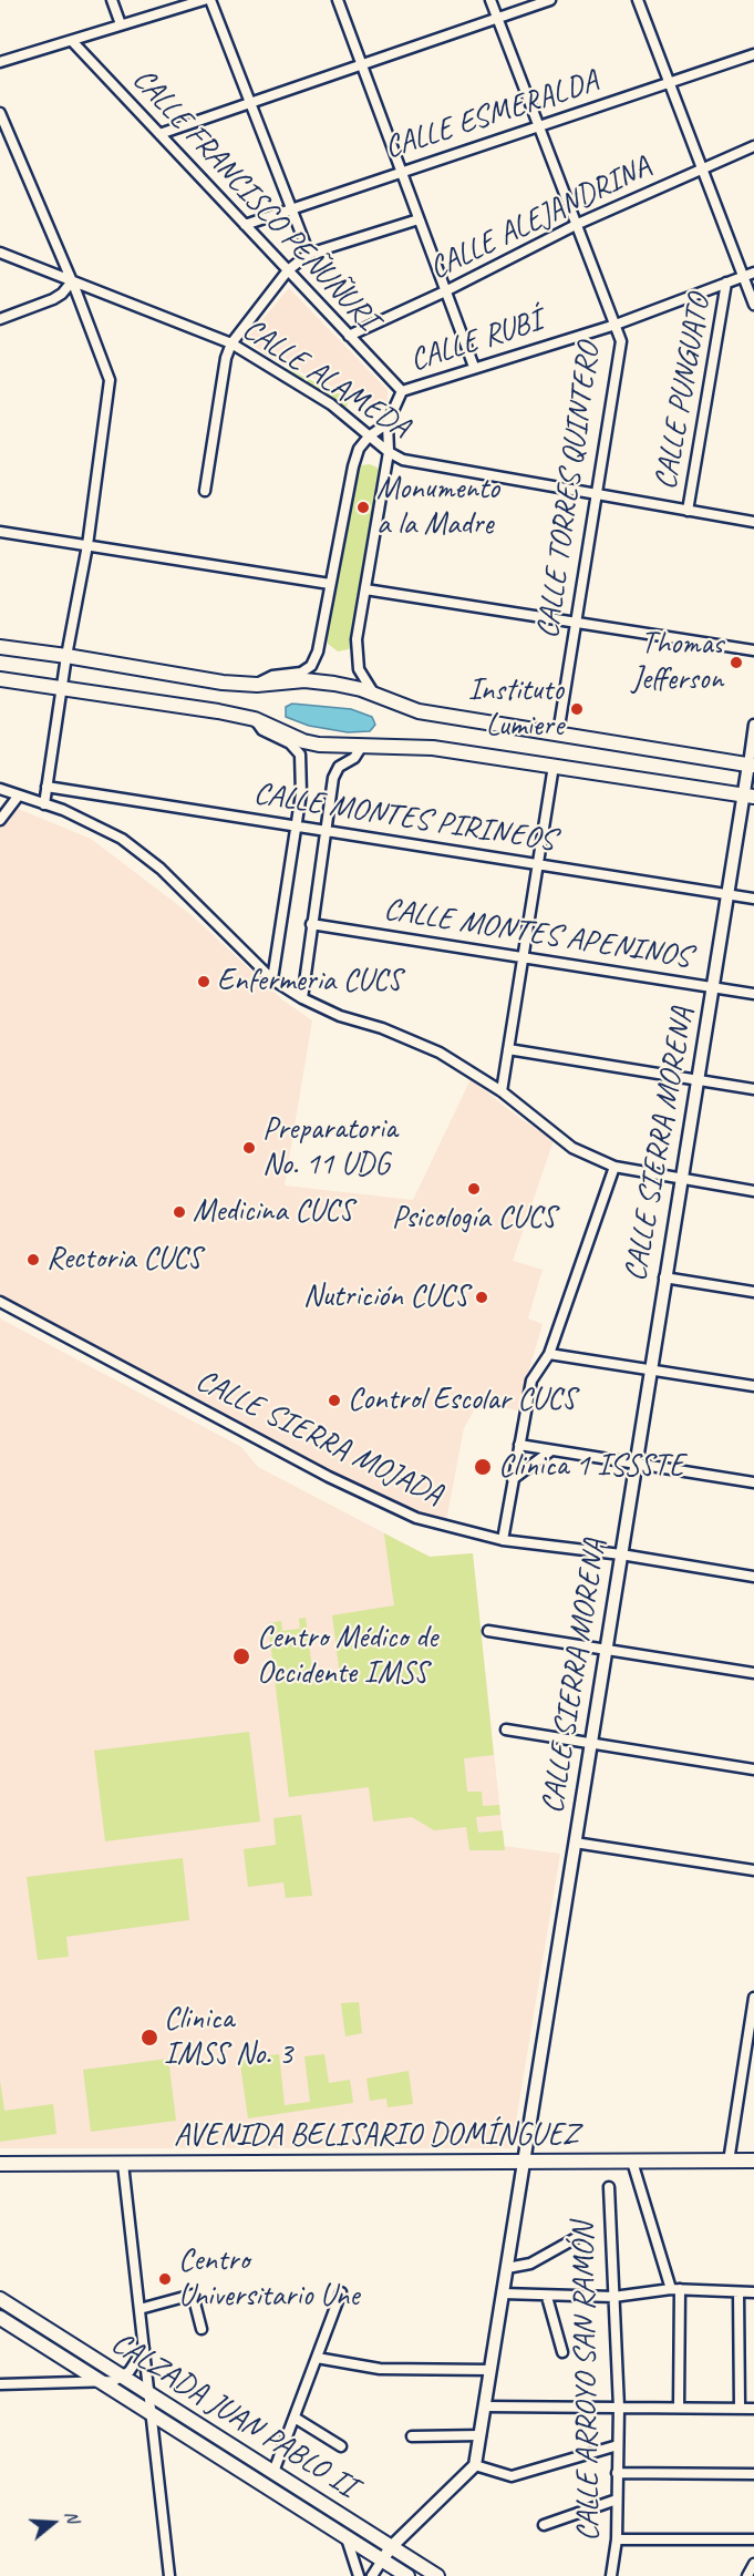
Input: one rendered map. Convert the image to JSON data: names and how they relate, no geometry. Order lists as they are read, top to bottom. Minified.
{"streets":{"main road":["AVENIDA BELISARIO DOMÍNGUEZ","CALZADA JUAN PABLO II"],"street":["CALLE ESMERALDA","CALLE FRANCISCO PEÑUÑURI","CALLE ALEJANDRINA","CALLE RUBÍ","CALLE ALAMEDA","CALLE PUNGUATO","CALLE TORRES QUINTERO","CALLE MONTES PIRINEOS","CALLE MONTES APENINOS","CALLE SIERRA MORENA","CALLE SIERRA MOJADA","CALLE ARROYO SAN RAMÓN"]},"crossings":[["CALLE ESMERALDA","CALLE FRANCISCO PEÑUÑURI"],["CALLE ESMERALDA","CALLE TORRES QUINTERO"],["CALLE FRANCISCO PEÑUÑURI","CALLE ALEJANDRINA"],["CALLE FRANCISCO PEÑUÑURI","CALLE RUBÍ"],["CALLE ALEJANDRINA","CALLE TORRES QUINTERO"],["CALLE RUBÍ","CALLE PUNGUATO"],["CALLE RUBÍ","CALLE TORRES QUINTERO"],["CALLE ALAMEDA","CALLE PUNGUATO"],["CALLE ALAMEDA","CALLE TORRES QUINTERO"],["CALLE MONTES PIRINEOS","CALLE SIERRA MORENA"],["CALLE MONTES APENINOS","CALLE SIERRA MORENA"],["CALLE SIERRA MORENA","CALLE SIERRA MOJADA"],["CALLE SIERRA MORENA","AVENIDA BELISARIO DOMÍNGUEZ"]],"places":["Monumento a la Madre","Thomas Jefferson","Instituto Lumiere","Enfermeria CUCS","Preparatoria No. 11 UDG","Psicología CUCS","Medicina CUCS","Rectoria CUCS","Nutrición CUCS","Control Escolar CUCS","Clinica 1 ISSSTE","Centro Médico de Occidente IMSS","Clinica IMSS No. 3","Centro Universitario Une"],"north":"right"}
